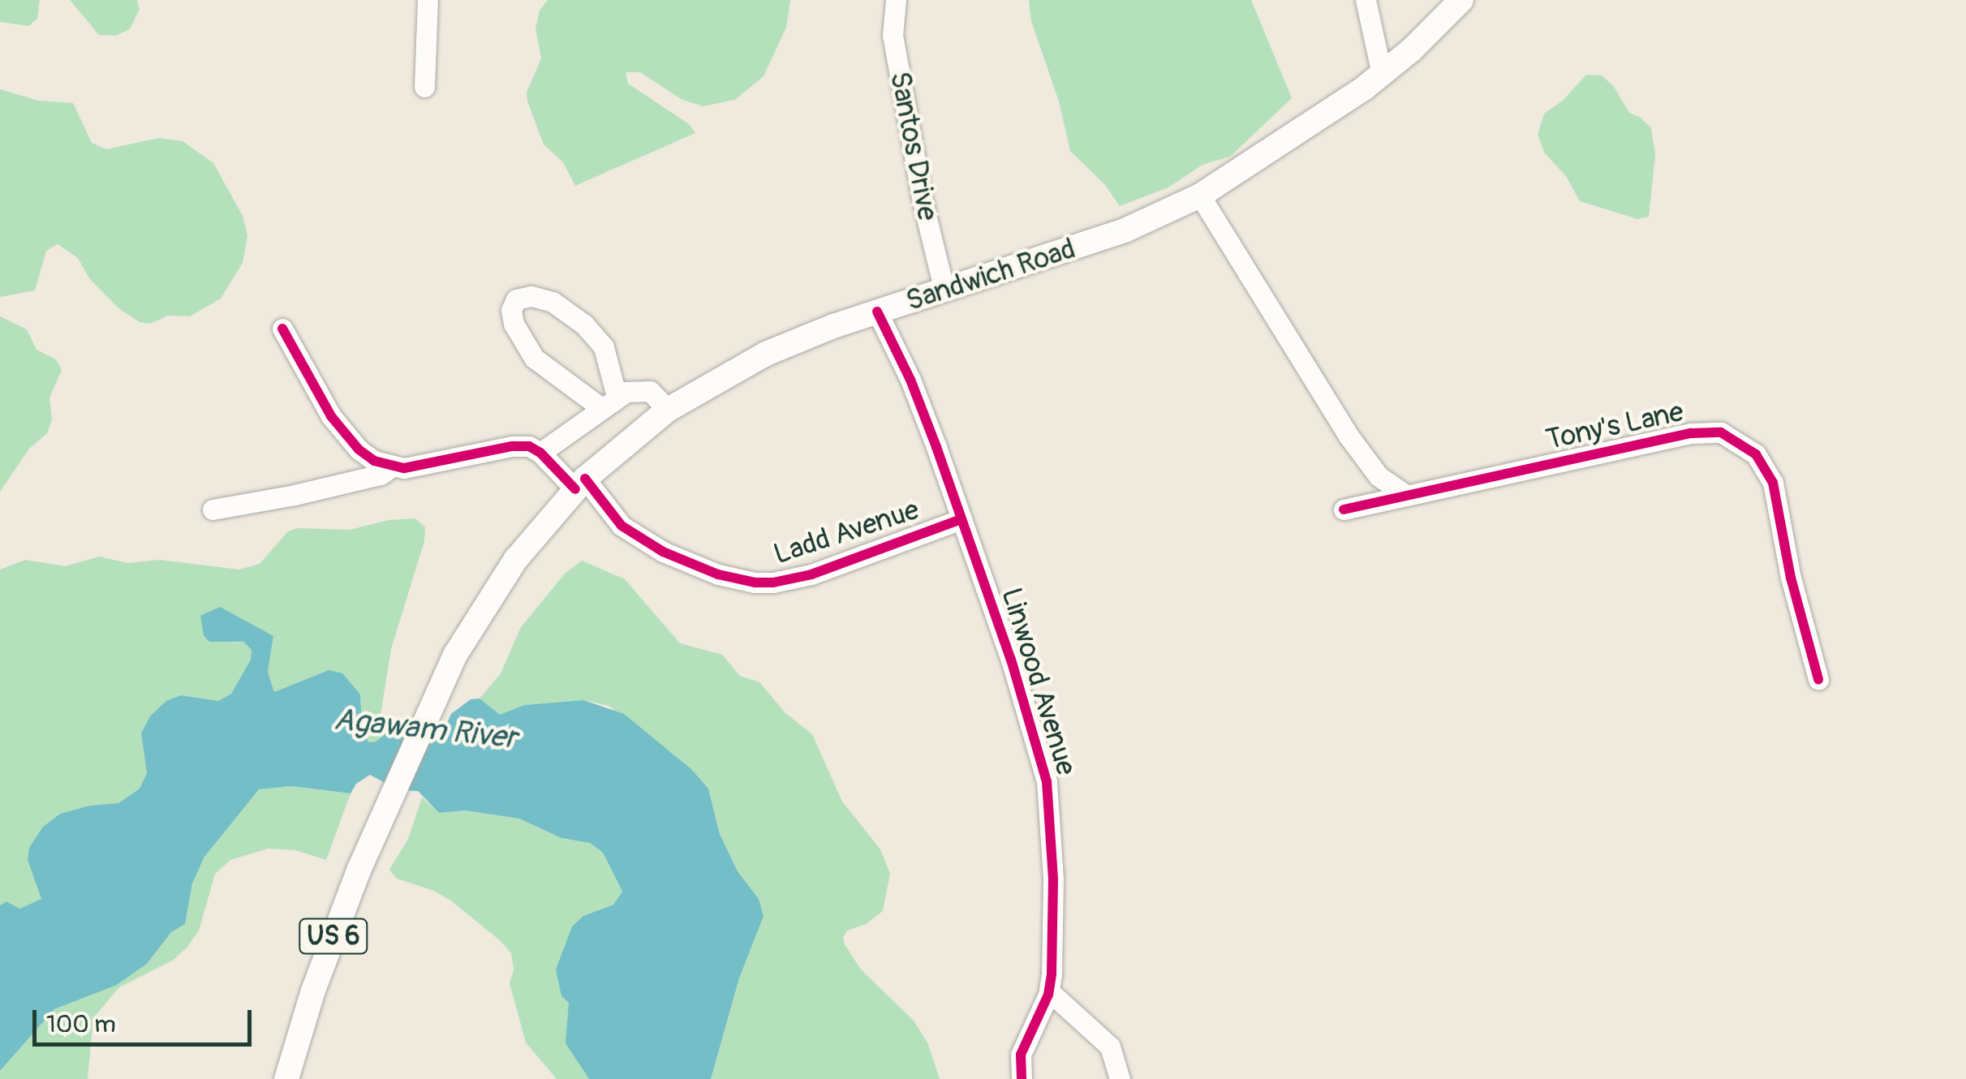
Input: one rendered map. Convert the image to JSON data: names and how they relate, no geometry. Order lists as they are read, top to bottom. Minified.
{"streets":{"main road":["Sandwich Road","US 6"],"street":["Santos Drive","Tony's Lane","Ladd Avenue","Linwood Avenue"]},"crossings":[["Santos Drive","Sandwich Road"],["Sandwich Road","Ladd Avenue"],["Sandwich Road","Linwood Avenue"],["Ladd Avenue","Linwood Avenue"]],"water":["Agawam River"],"scale_bar":"100 m"}
